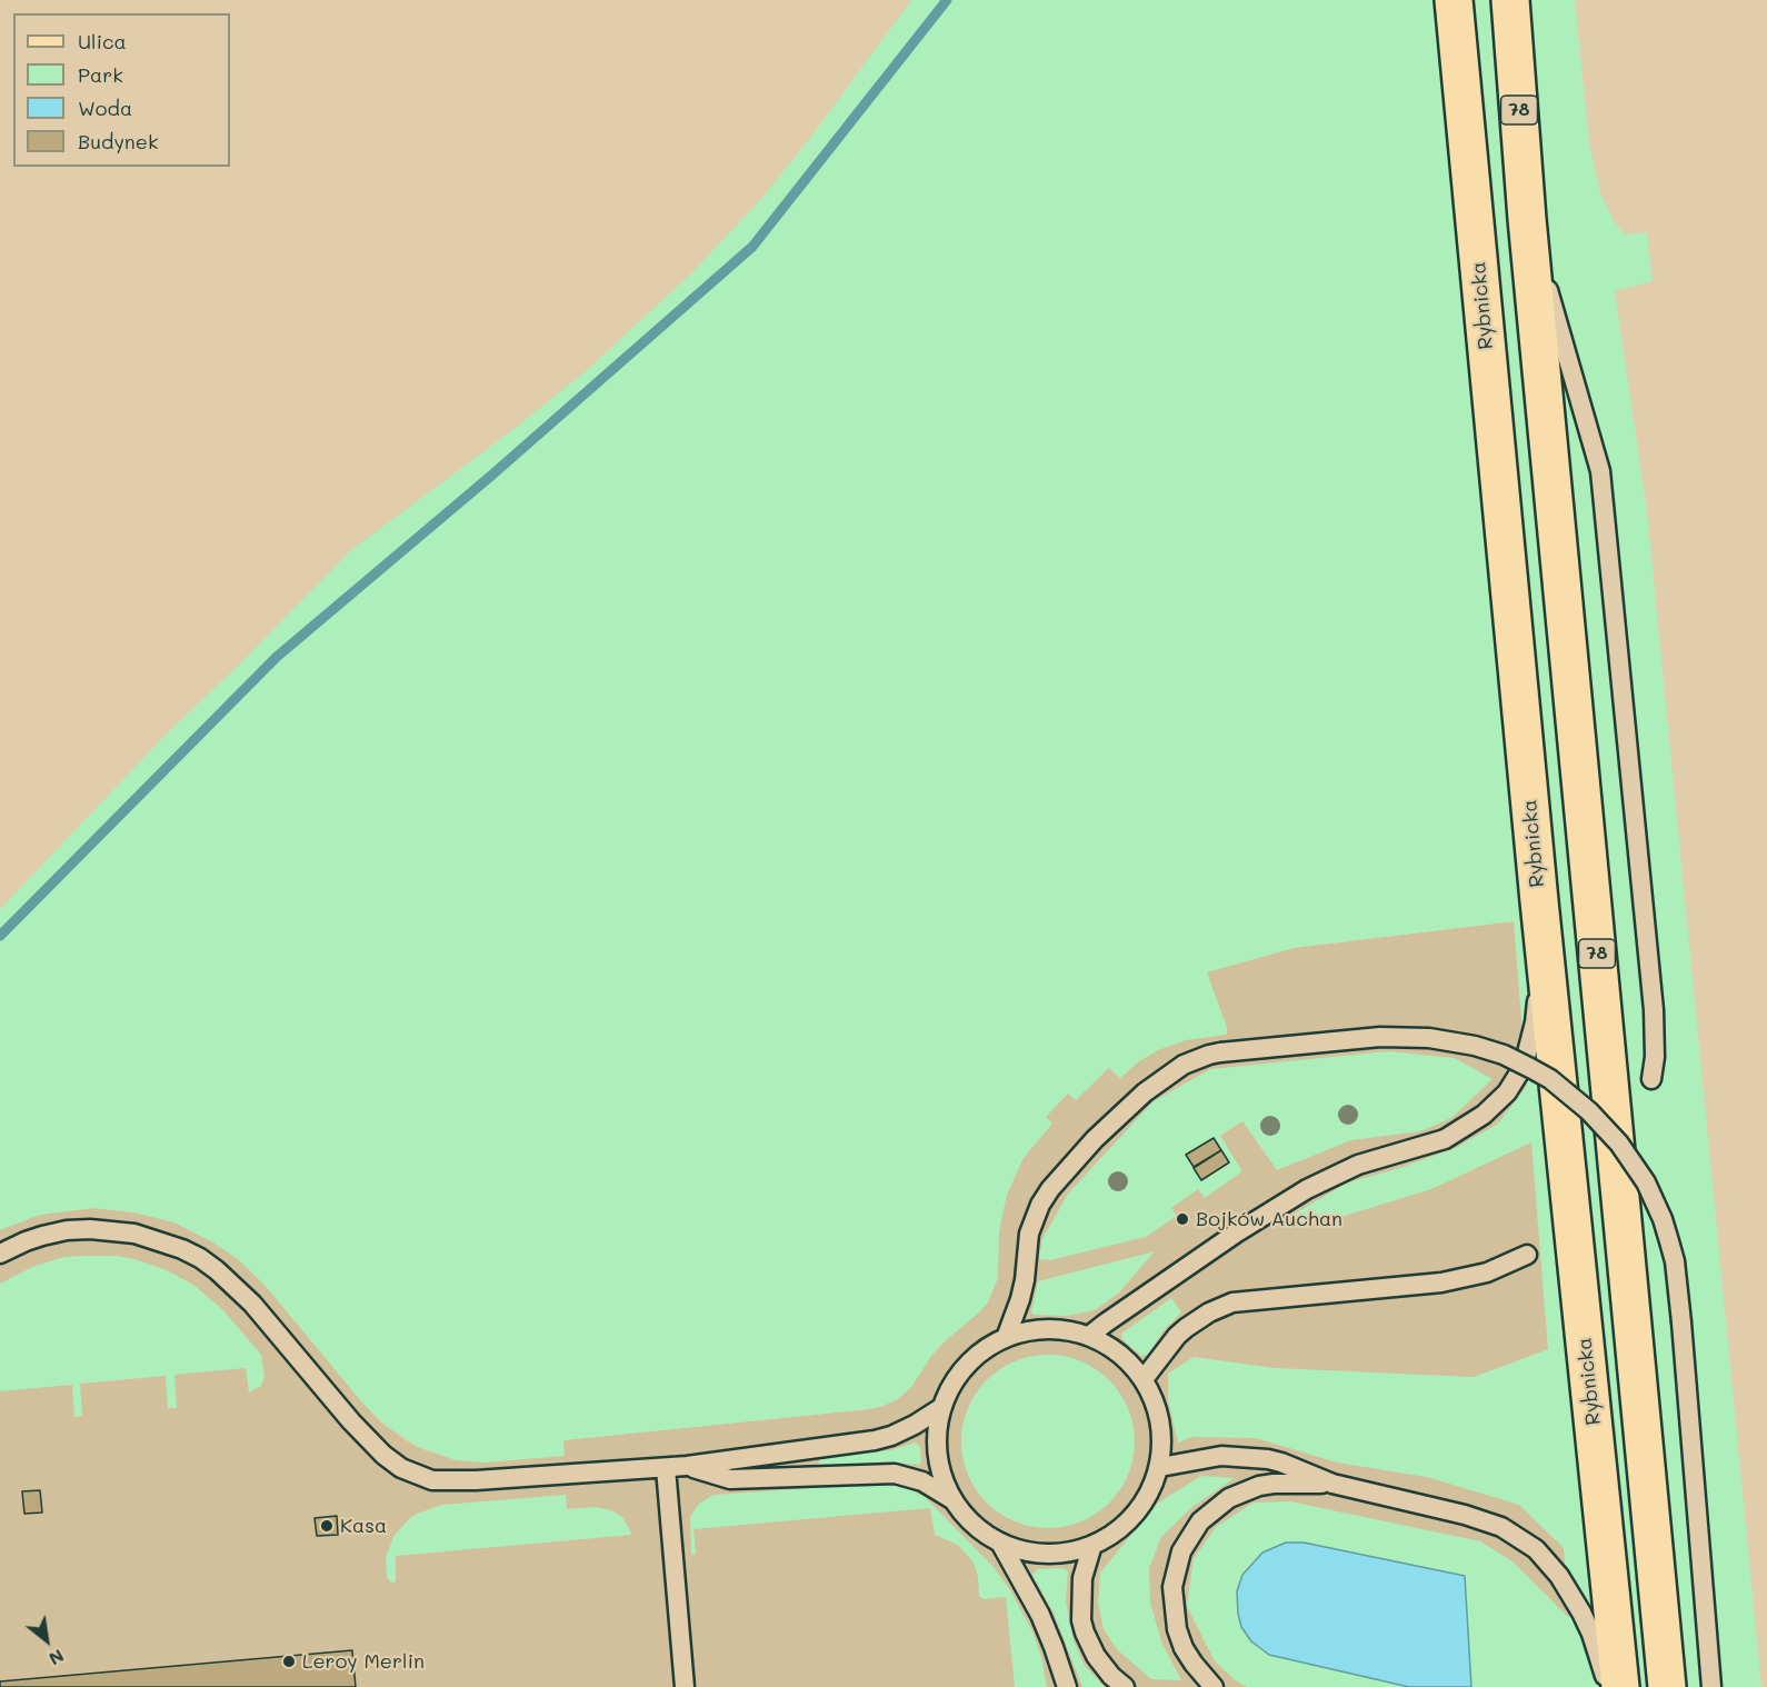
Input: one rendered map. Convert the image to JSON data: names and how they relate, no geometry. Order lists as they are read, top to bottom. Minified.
{"streets":{"main road":["78","Rybnicka"]},"places":["Bojków Auchan","Kasa","Leroy Merlin"],"legend":["Ulica","Park","Woda","Budynek"],"north":"bottom right"}
